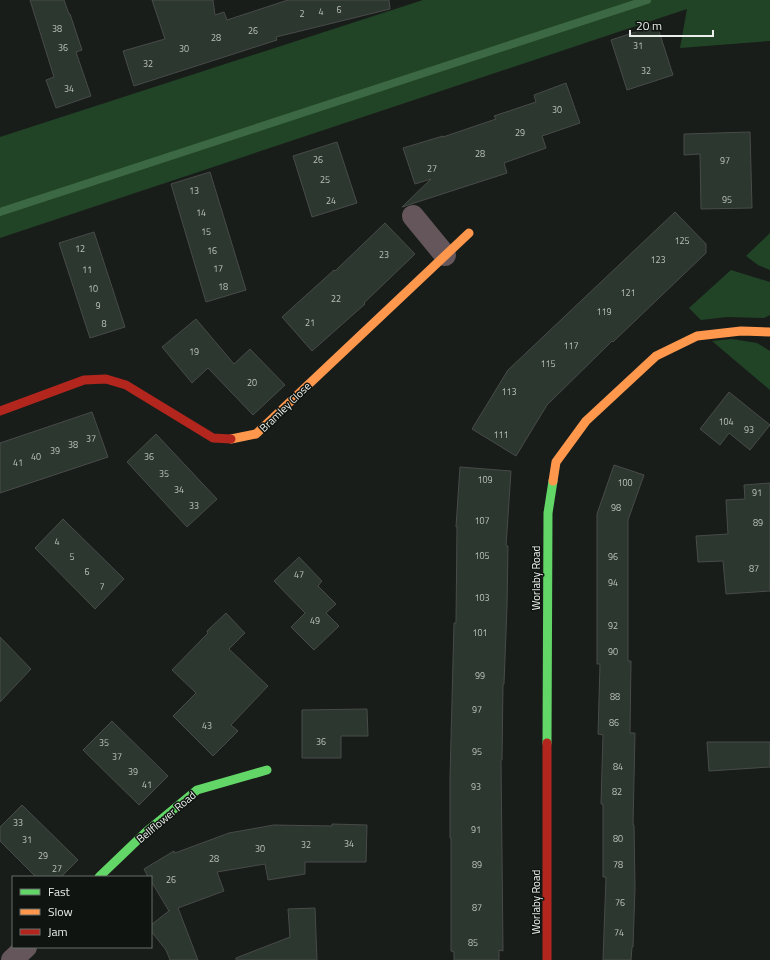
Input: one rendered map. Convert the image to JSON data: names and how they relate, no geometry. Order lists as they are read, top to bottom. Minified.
{"streets":{"street":["Bramley Close","Worlaby Road","Bellflower Road"]},"house_numbers":["6","4","2","38","26","28","31","36","30","32","32","34","30","29","28","26","97","27","25","13","95","24","14","15","125","12","16","23","123","17","11","18","10","121","22","9","119","21","8","117","19","115","20","113","104","93","111","37","38","39","40","36","41","35","109","100","34","91","33","98","107","89","4","105","5","96","87","6","47","94","7","103","49","92","101","90","99","88","97","86","43","36","35","95","37","84","39","41","93","82","33","91","80","31","34","32","30","29","28","89","78","27","26","76","87","74","85"],"legend":["Fast","Slow","Jam"],"scale_bar":"20 m"}
